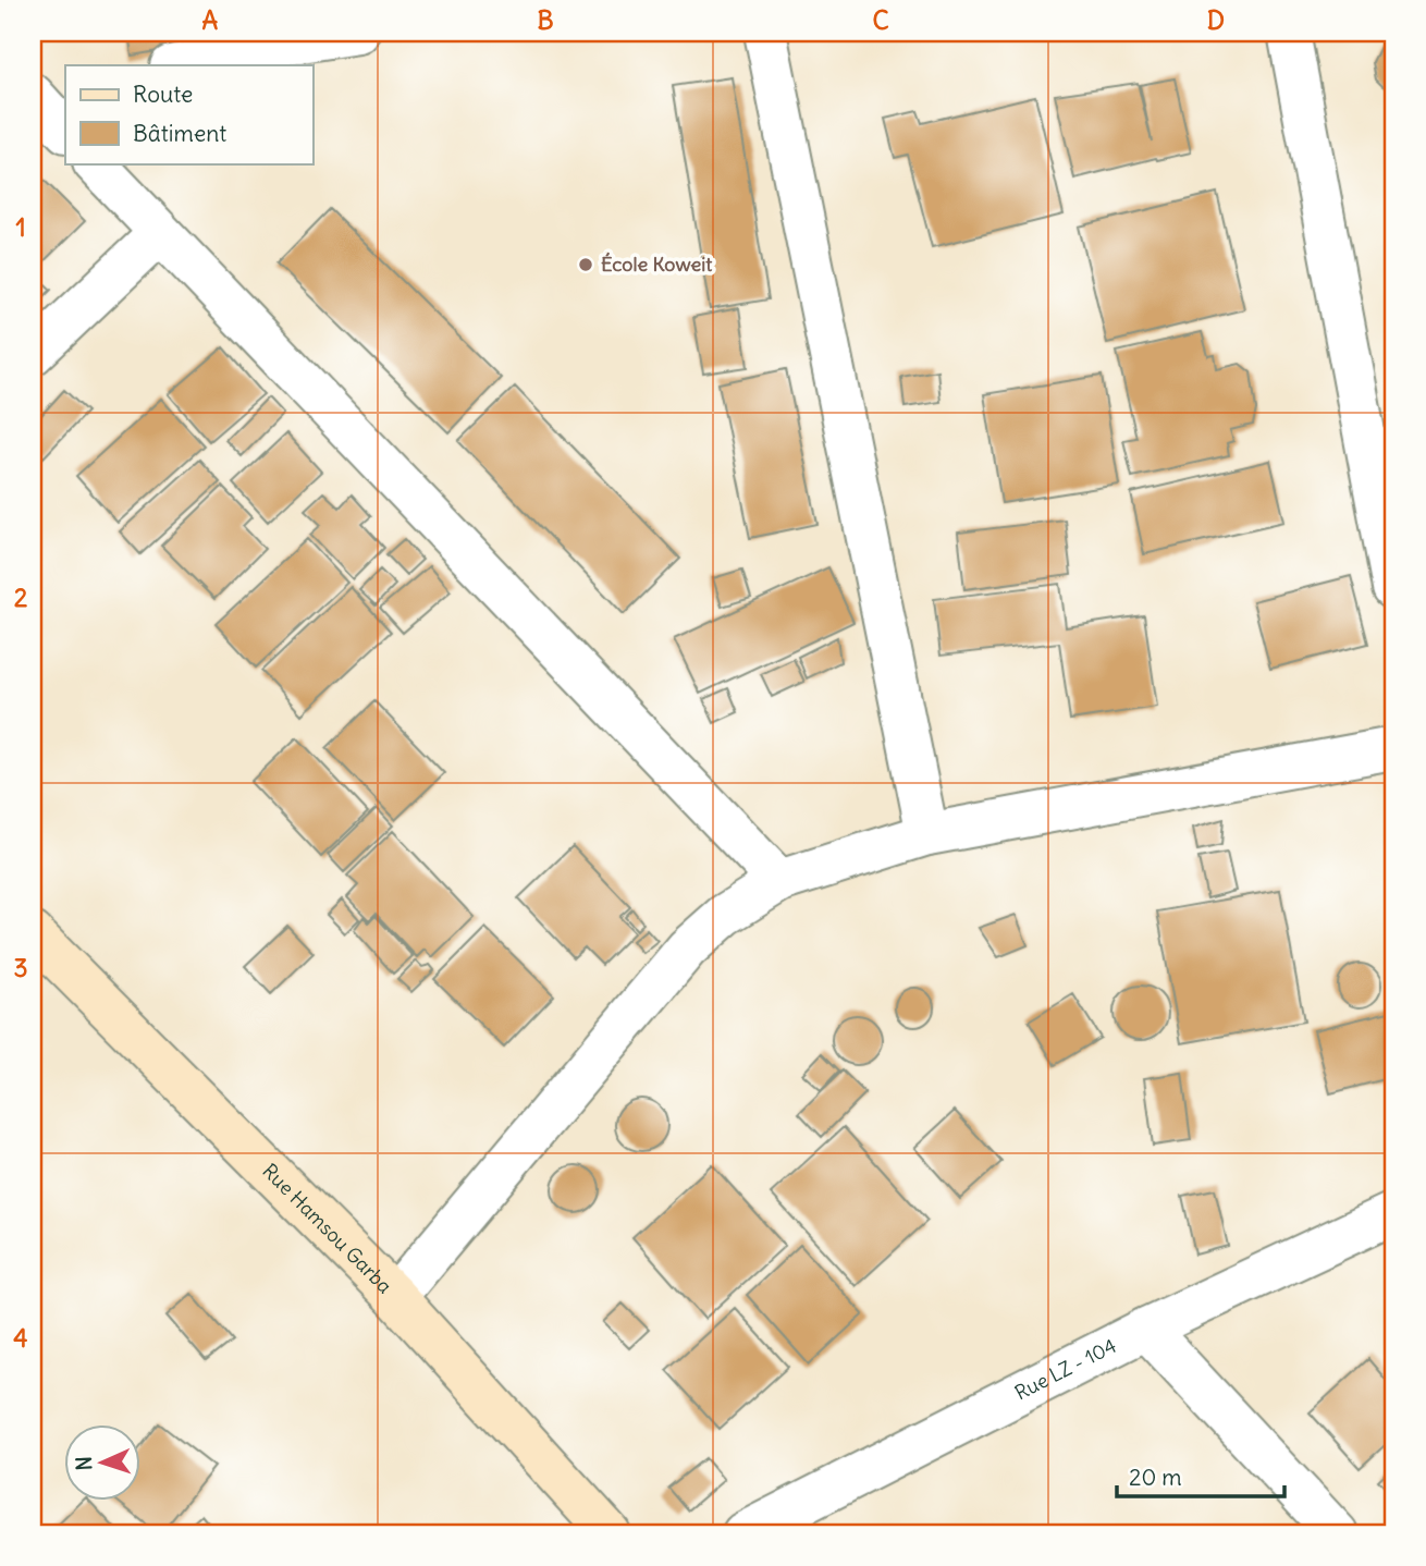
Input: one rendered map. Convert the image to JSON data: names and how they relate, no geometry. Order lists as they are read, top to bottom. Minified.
{"streets":{"street":["Rue Hamsou Garba","Rue LZ - 104"]},"places":["École Koweit"],"legend":["Route","Bâtiment"],"scale_bar":"20 m","north":"left","grid":{"columns":["A","B","C","D"],"rows":["1","2","3","4"]}}
